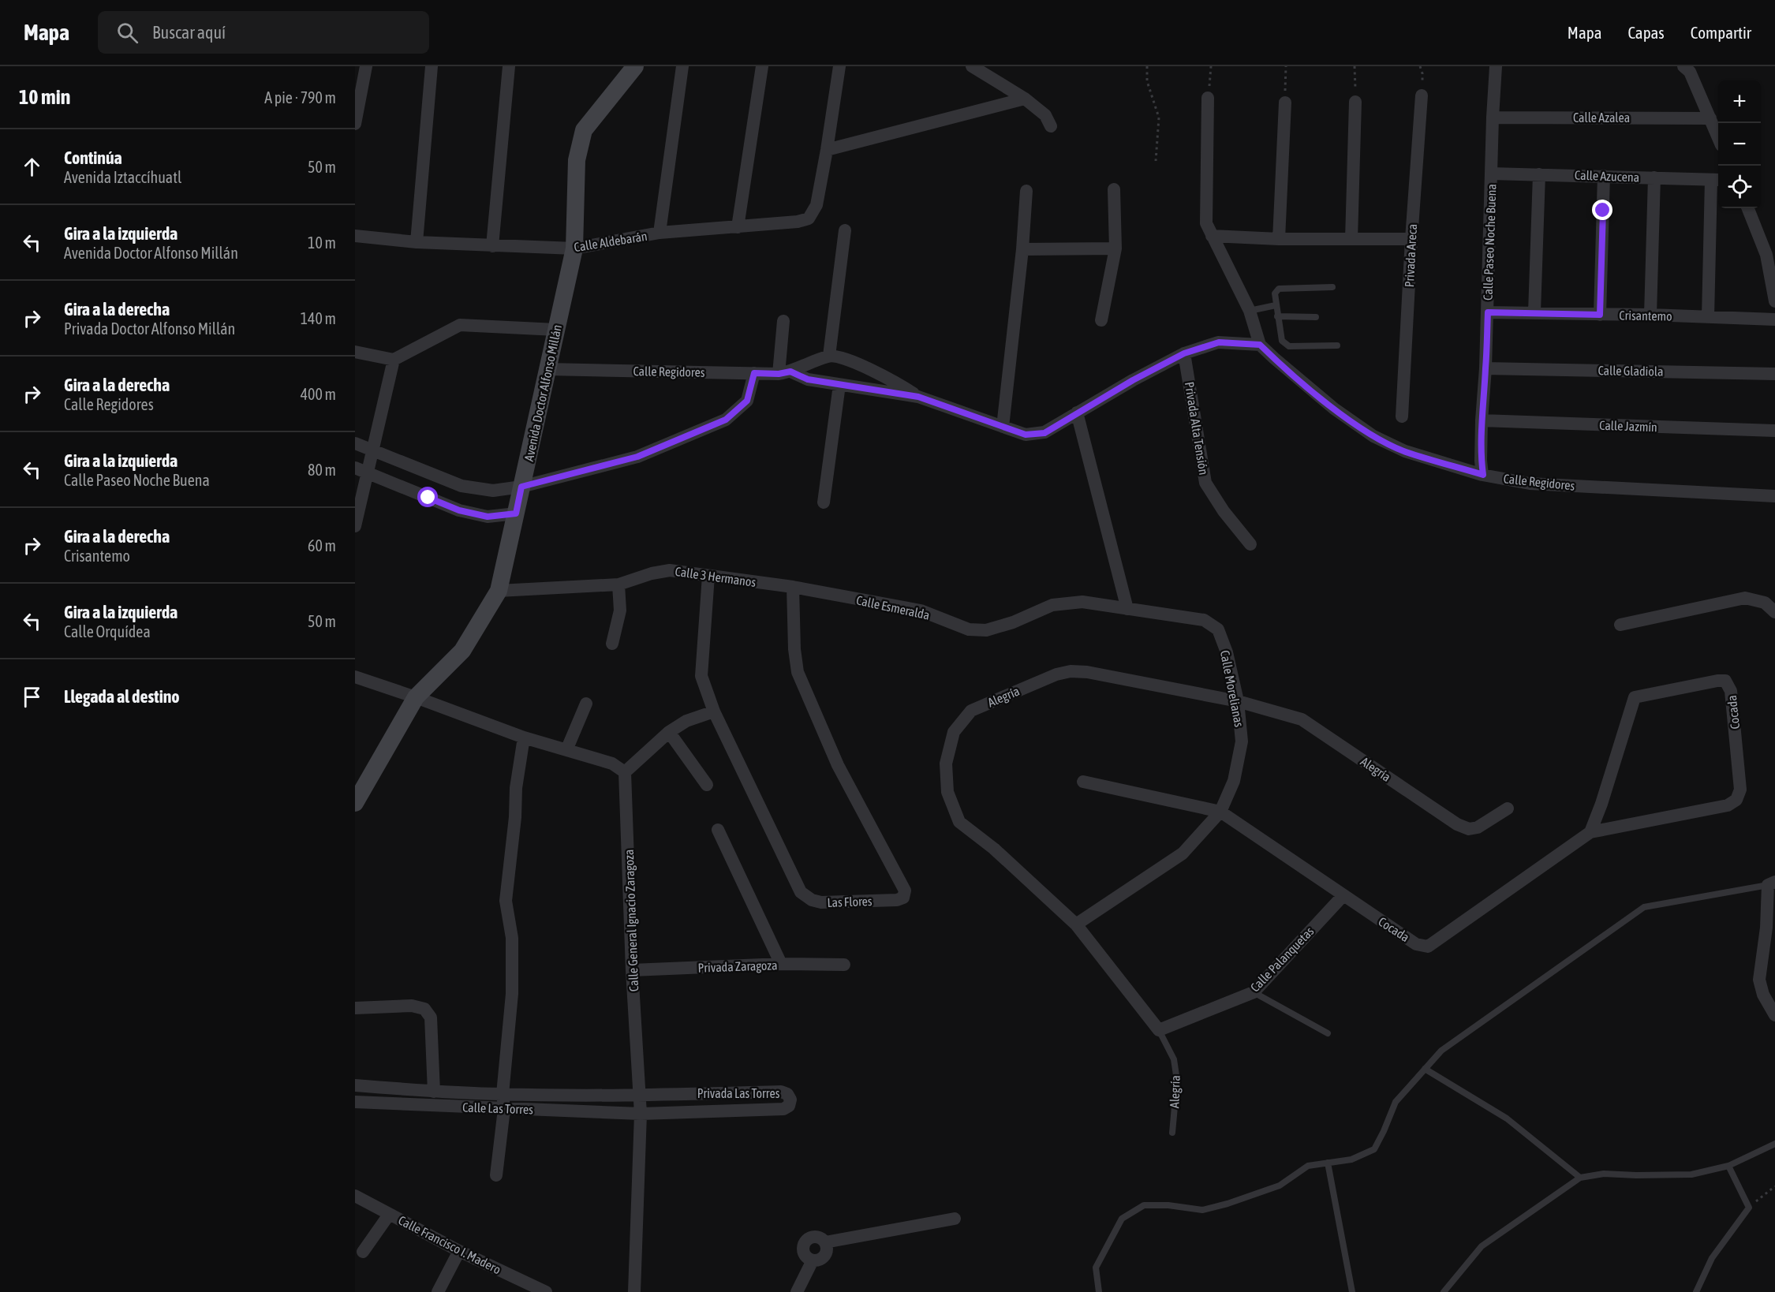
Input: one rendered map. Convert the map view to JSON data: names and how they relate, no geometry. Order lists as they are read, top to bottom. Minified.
{"streets":{"main road":["Avenida Doctor Alfonso Millán"],"street":["Calle Azalea","Calle Azucena","Calle Aldebarán","Calle Paseo Noche Buena","Privada Areca","Crisantemo","Calle Gladiola","Calle Regidores","Calle Jazmín","Privada Alta Tensión","Calle 3 Hermanos","Calle Esmeralda","Calle Morelianas","Alegría","Cocada","Las Flores","Calle General Ignacio Zaragoza","Calle Palanquetas","Privada Zaragoza","Privada Las Torres","Calle Las Torres","Calle Francisco I. Madero"]},"crossings":[["Calle Azalea","Calle Paseo Noche Buena"],["Calle Azucena","Calle Paseo Noche Buena"],["Calle Aldebarán","Avenida Doctor Alfonso Millán"],["Calle Paseo Noche Buena","Crisantemo"],["Calle Paseo Noche Buena","Calle Gladiola"],["Calle Paseo Noche Buena","Calle Regidores"],["Calle Paseo Noche Buena","Calle Jazmín"],["Calle Regidores","Avenida Doctor Alfonso Millán"],["Calle Regidores","Privada Alta Tensión"],["Avenida Doctor Alfonso Millán","Calle 3 Hermanos"],["Calle 3 Hermanos","Calle Esmeralda"],["Calle 3 Hermanos","Las Flores"],["Calle Esmeralda","Calle Morelianas"],["Calle Esmeralda","Las Flores"],["Calle Morelianas","Alegría"],["Calle Morelianas","Cocada"],["Alegría","Calle Palanquetas"],["Cocada","Calle Palanquetas"],["Calle General Ignacio Zaragoza","Privada Zaragoza"],["Calle General Ignacio Zaragoza","Privada Las Torres"],["Calle General Ignacio Zaragoza","Calle Las Torres"],["Privada Las Torres","Calle Las Torres"]],"page":{"header":"Mapa","search":"Buscar aquí","nav":["Mapa","Capas","Compartir"],"heading":["10 min","A pie · 790 m"],"map_buttons":["+","−"],"list":[["Continúa","Avenida Iztaccíhuatl","50 m"],["Gira a la izquierda","Avenida Doctor Alfonso Millán","10 m"],["Gira a la derecha","Privada Doctor Alfonso Millán","140 m"],["Gira a la derecha","Calle Regidores","400 m"],["Gira a la izquierda","Calle Paseo Noche Buena","80 m"],["Gira a la derecha","Crisantemo","60 m"],["Gira a la izquierda","Calle Orquídea","50 m"],"Llegada al destino"]}}
